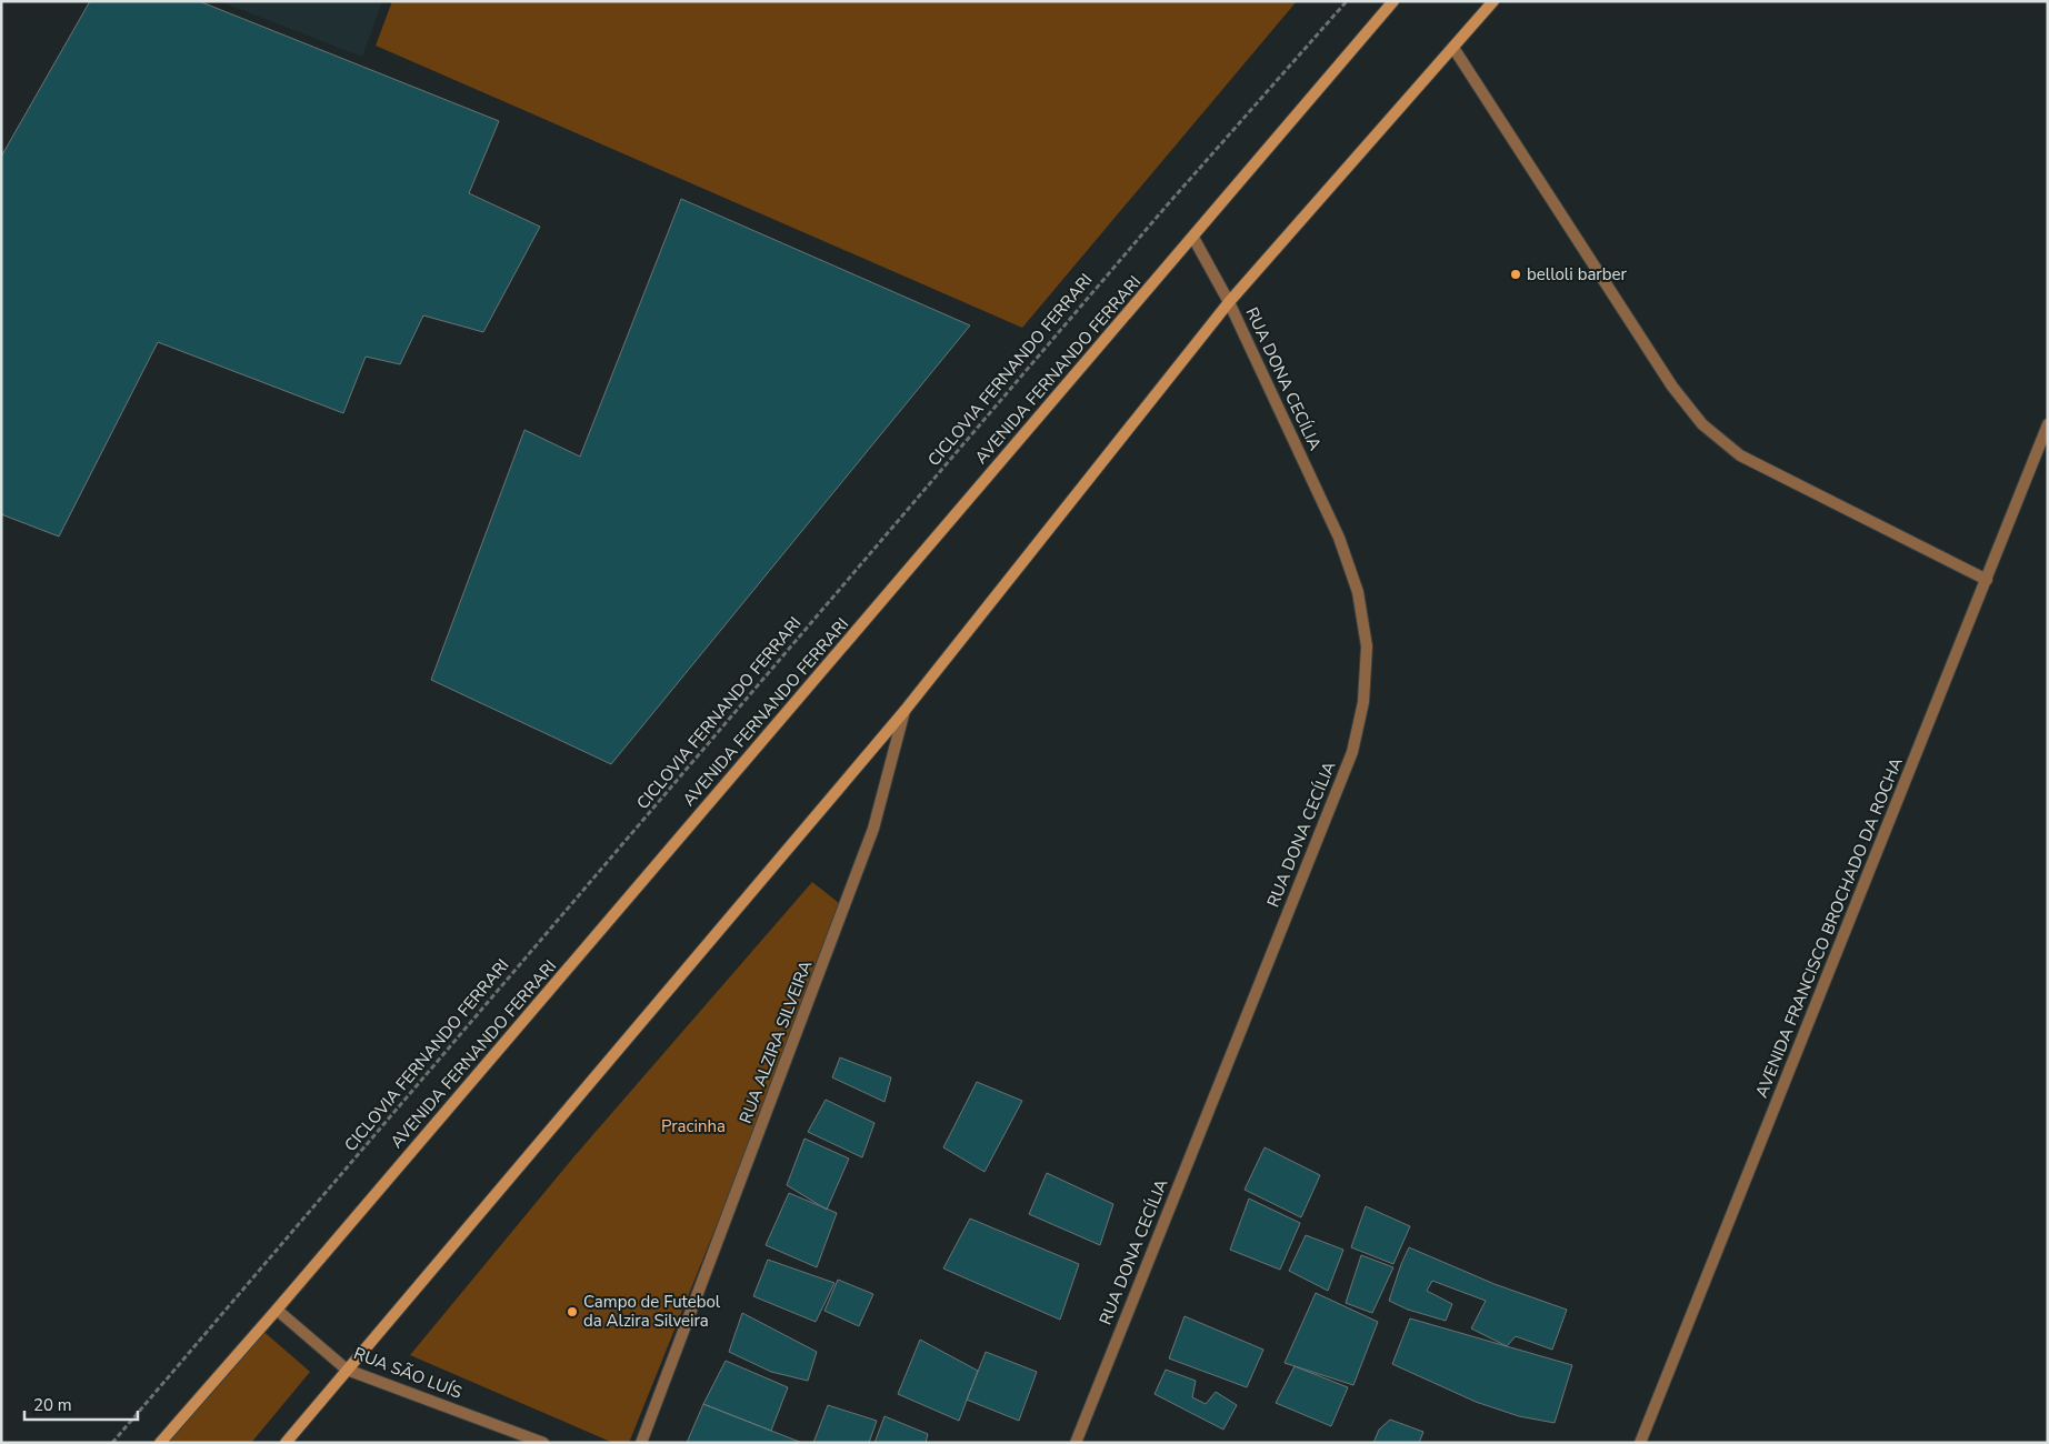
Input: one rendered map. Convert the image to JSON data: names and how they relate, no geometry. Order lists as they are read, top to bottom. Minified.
{"streets":{"main road":["AVENIDA FERNANDO FERRARI"],"street":["RUA DONA CECÍLIA","AVENIDA FRANCISCO BROCHADO DA ROCHA","RUA ALZIRA SILVEIRA","RUA SÃO LUÍS"],"path":["CICLOVIA FERNANDO FERRARI"]},"crossings":[["AVENIDA FERNANDO FERRARI","RUA DONA CECÍLIA"],["AVENIDA FERNANDO FERRARI","RUA SÃO LUÍS"]],"parks":["Pracinha"],"places":["belloli barber","Campo de Futebol da Alzira Silveira"],"scale_bar":"20 m"}
